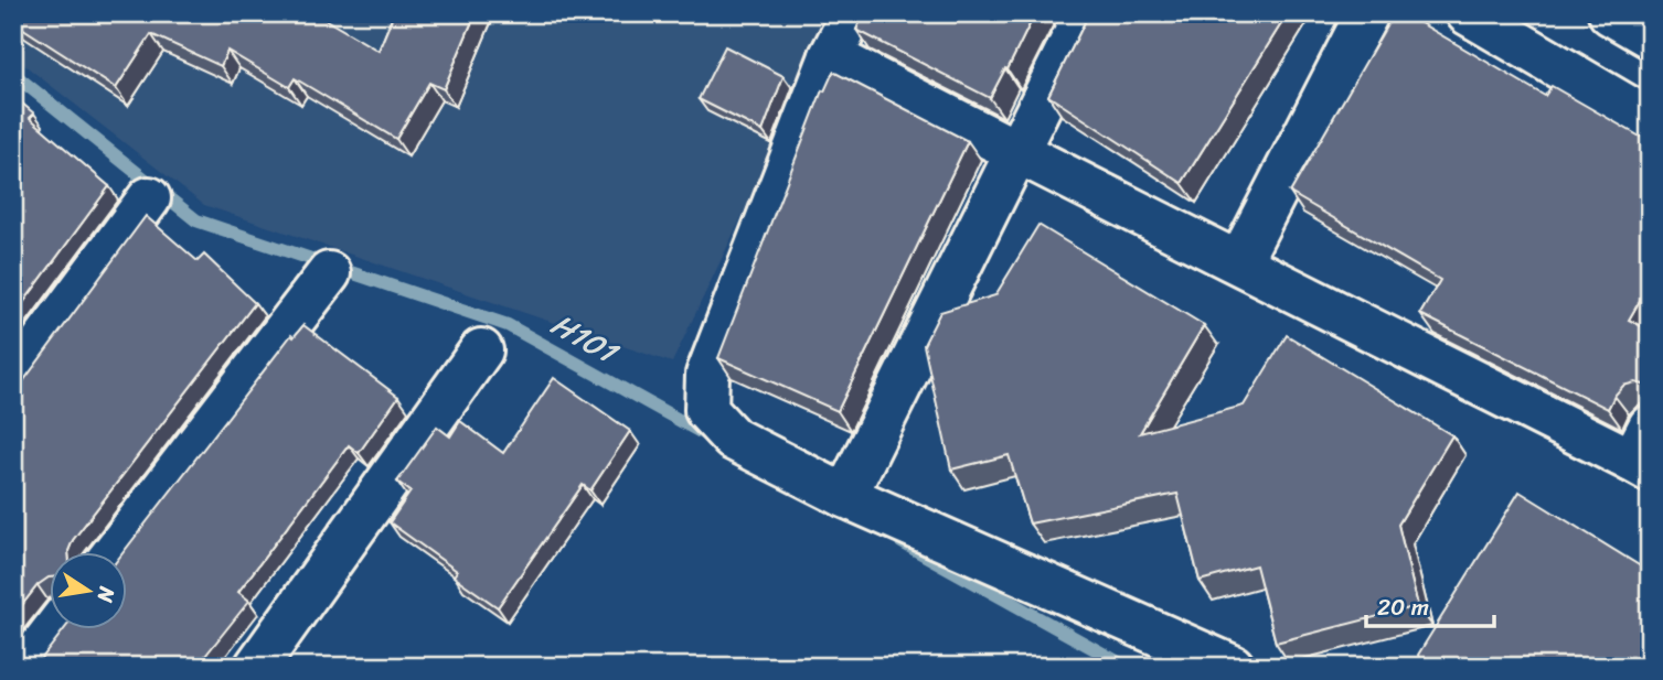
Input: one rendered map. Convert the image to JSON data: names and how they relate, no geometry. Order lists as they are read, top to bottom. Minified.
{"water":["H101"],"scale_bar":"20 m","north":"right"}
